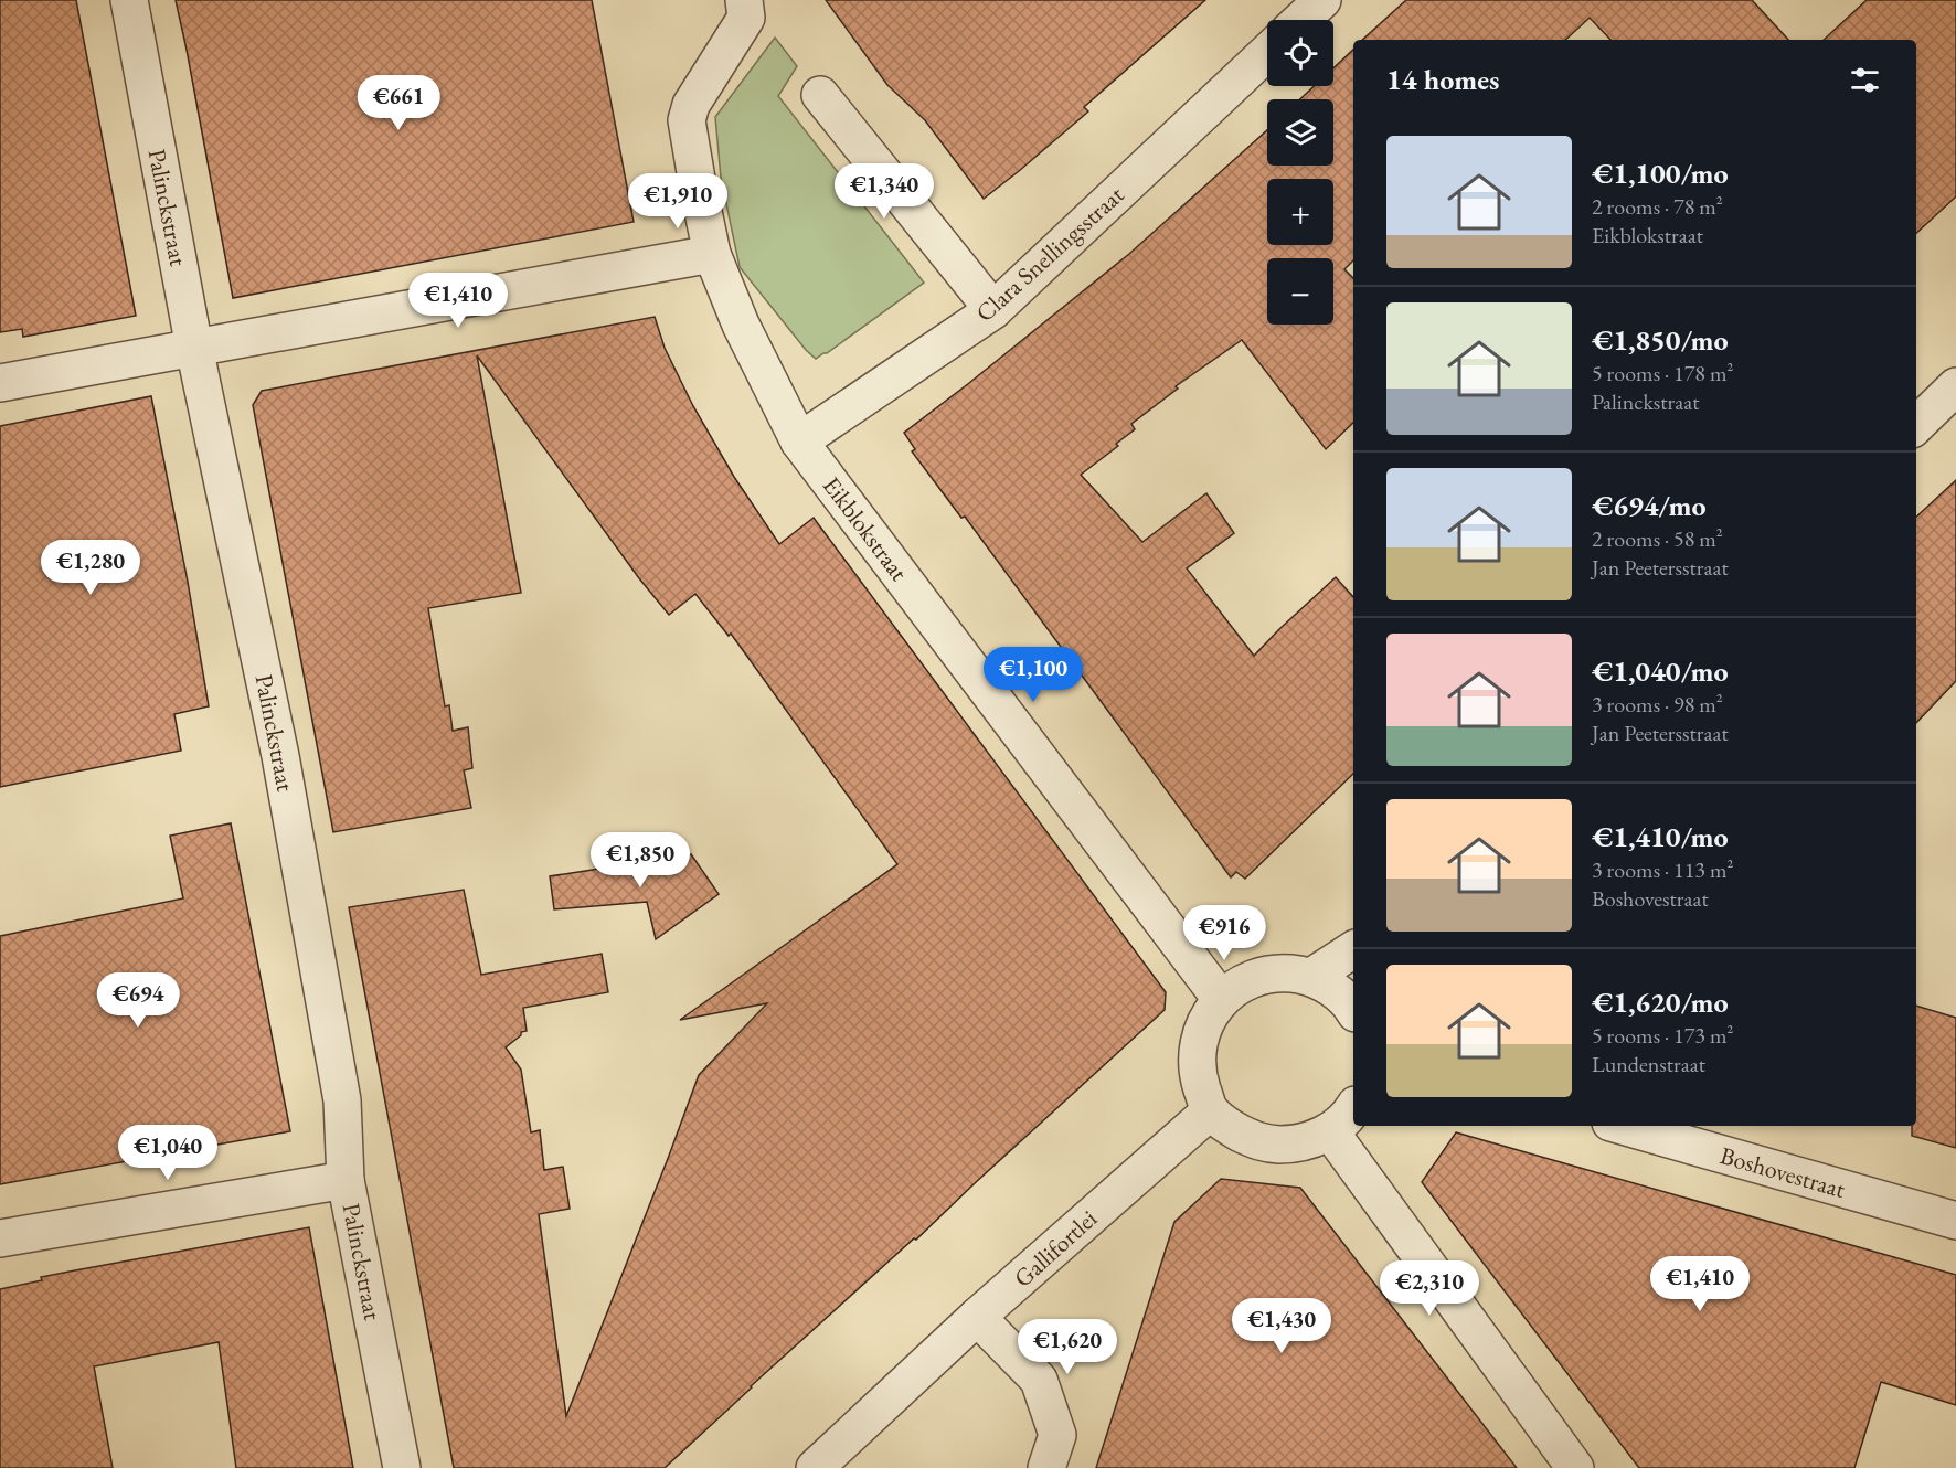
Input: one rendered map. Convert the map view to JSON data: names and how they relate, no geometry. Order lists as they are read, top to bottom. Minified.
{"streets":{"street":["Palinckstraat","Clara Snellingsstraat","Eikblokstraat","Boshovestraat","Gallifortlei"]},"crossings":[["Clara Snellingsstraat","Eikblokstraat"]],"page":{"map_buttons":["+","−"],"heading":"14 homes","price":["€661","€1,340","€1,910","€1,410","€1,280","€1,100","€1,850","€916","€694","€1,040","€1,410","€2,310","€1,430","€1,620"],"list":[{"name":"€1,100/mo","note":"2 rooms · 78 m² · Eikblokstraat"},{"name":"€1,850/mo","note":"5 rooms · 178 m² · Palinckstraat"},{"name":"€694/mo","note":"2 rooms · 58 m² · Jan Peetersstraat"},{"name":"€1,040/mo","note":"3 rooms · 98 m² · Jan Peetersstraat"},{"name":"€1,410/mo","note":"3 rooms · 113 m² · Boshovestraat"},{"name":"€1,620/mo","note":"5 rooms · 173 m² · Lundenstraat"}]}}
